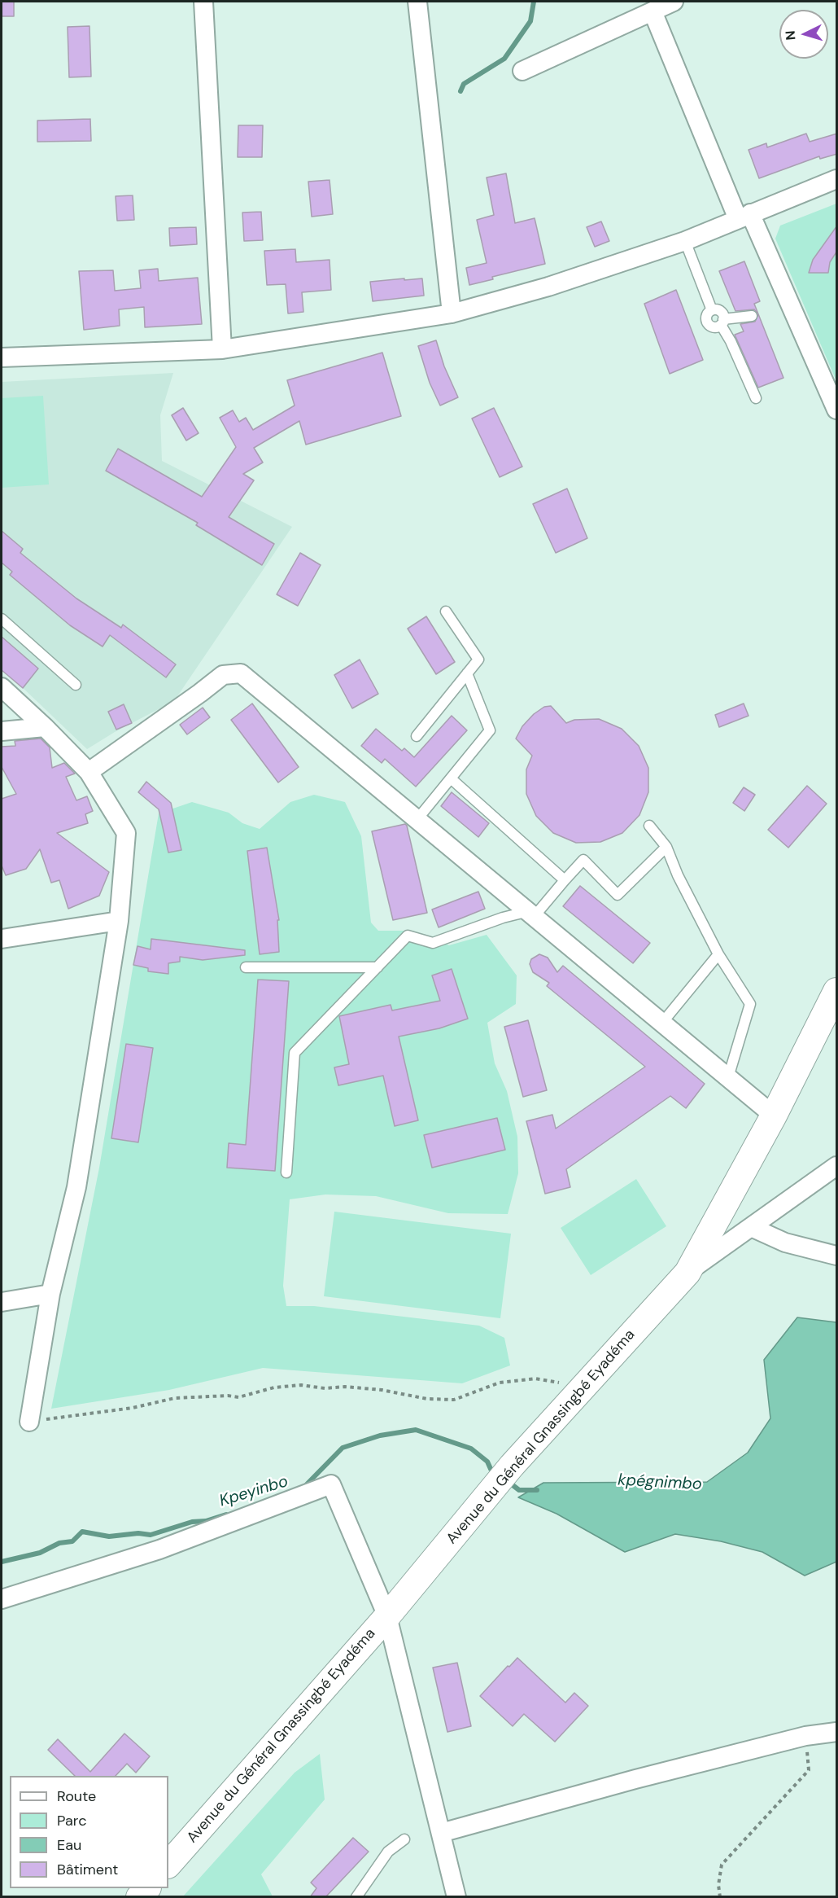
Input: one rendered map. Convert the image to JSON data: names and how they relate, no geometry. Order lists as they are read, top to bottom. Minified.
{"streets":{"main road":["Avenue du Général Gnassingbé Eyadéma"]},"water":["kpégnimbo","Kpeyinbo"],"legend":["Route","Parc","Eau","Bâtiment"],"north":"left"}
